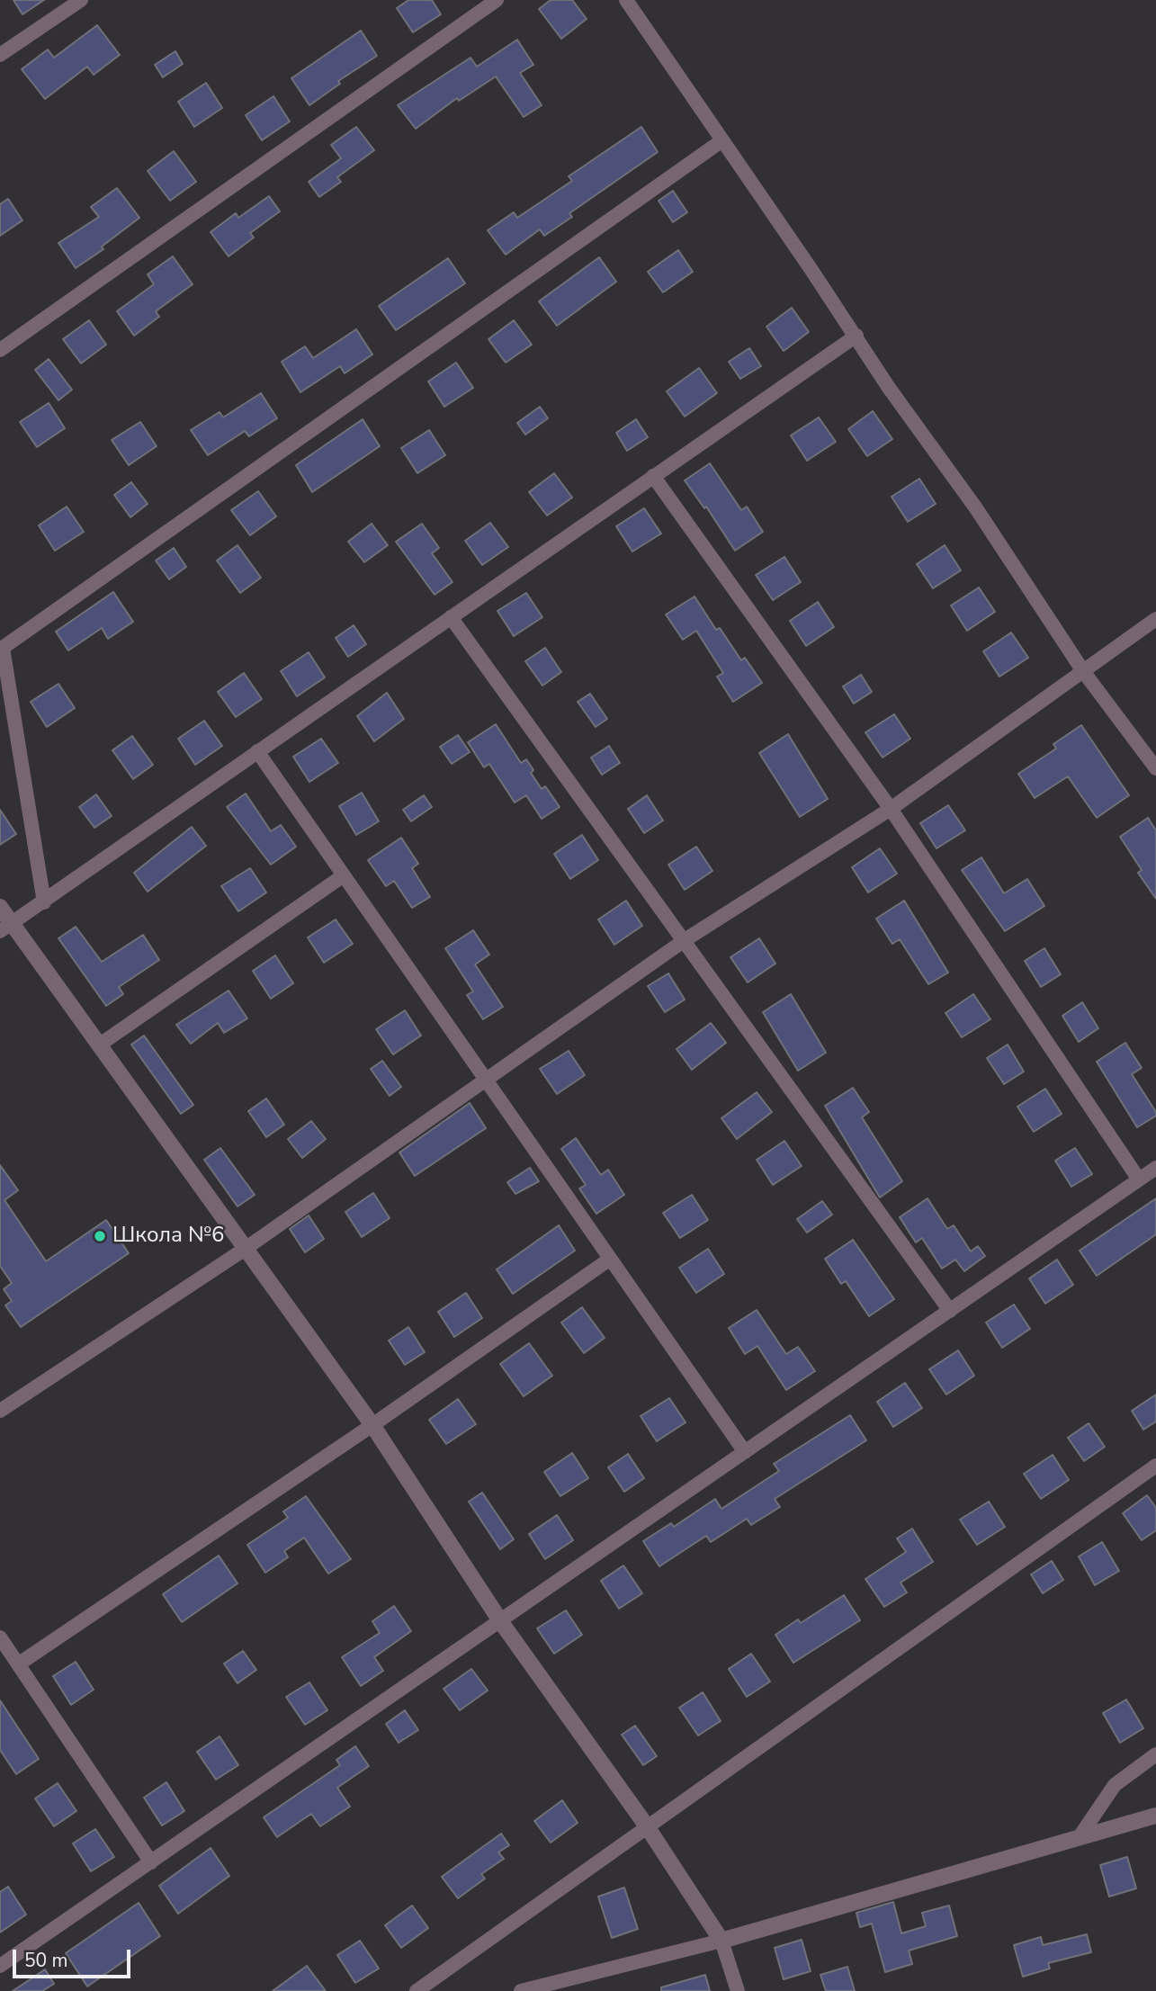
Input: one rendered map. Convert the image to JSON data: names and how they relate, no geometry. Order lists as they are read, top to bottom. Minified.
{"places":["Школа №6"],"scale_bar":"50 m"}
